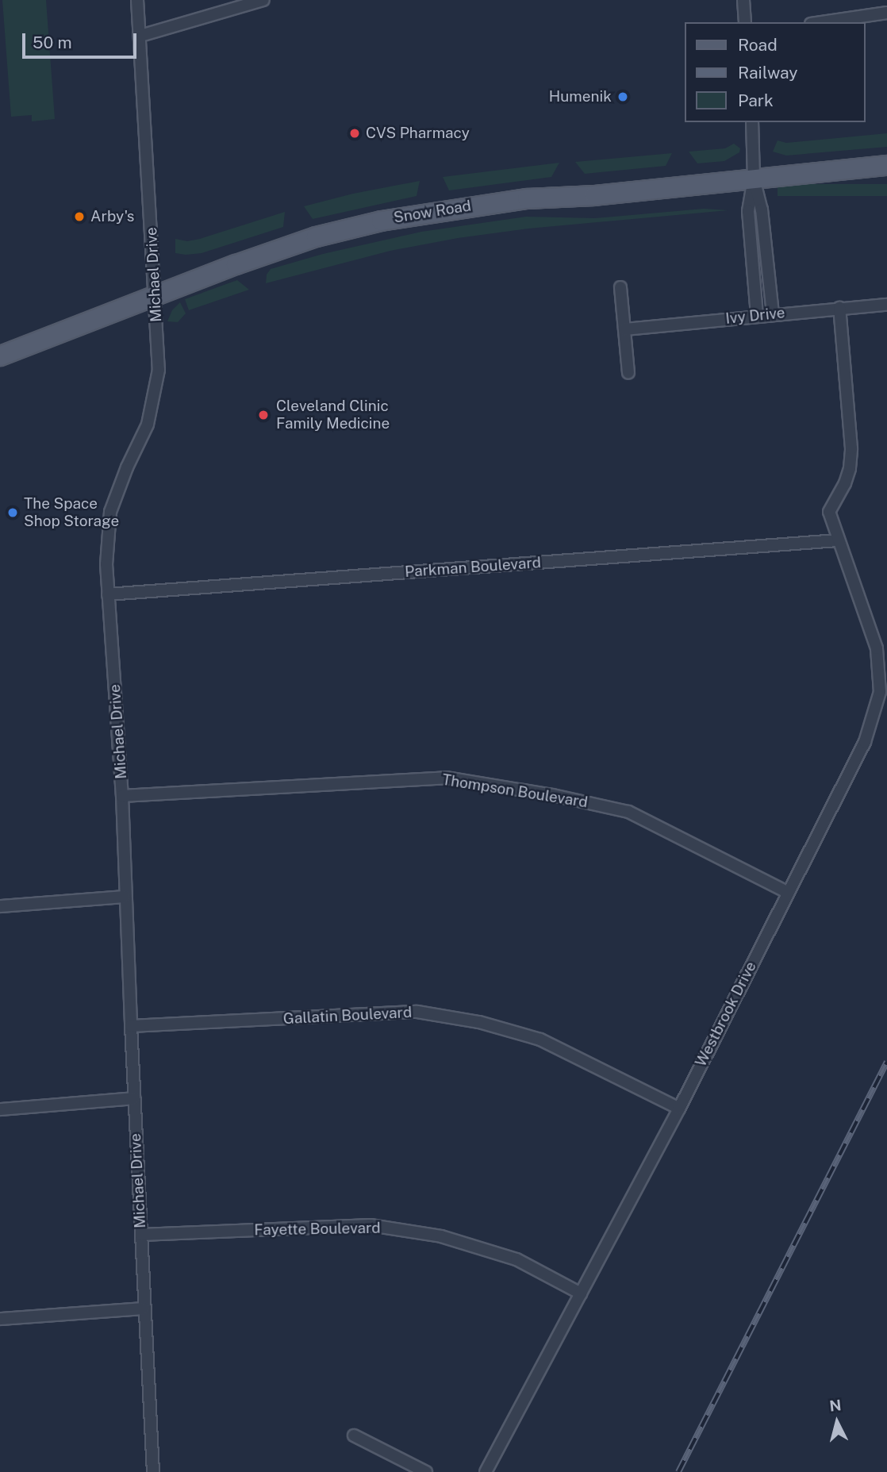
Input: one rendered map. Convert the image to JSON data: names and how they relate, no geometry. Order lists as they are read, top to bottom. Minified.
{"streets":{"main road":["Snow Road"],"street":["Michael Drive","Ivy Drive","Parkman Boulevard","Thompson Boulevard","Westbrook Drive","Gallatin Boulevard","Fayette Boulevard"]},"crossings":[["Snow Road","Michael Drive"],["Michael Drive","Parkman Boulevard"],["Michael Drive","Thompson Boulevard"],["Michael Drive","Gallatin Boulevard"],["Michael Drive","Fayette Boulevard"],["Ivy Drive","Westbrook Drive"],["Parkman Boulevard","Westbrook Drive"],["Thompson Boulevard","Westbrook Drive"],["Westbrook Drive","Gallatin Boulevard"],["Westbrook Drive","Fayette Boulevard"]],"places":["Humenik","CVS Pharmacy","Arby's","Cleveland Clinic Family Medicine","The Space Shop Storage"],"legend":["Road","Railway","Park"],"scale_bar":"50 m","north":"top"}
